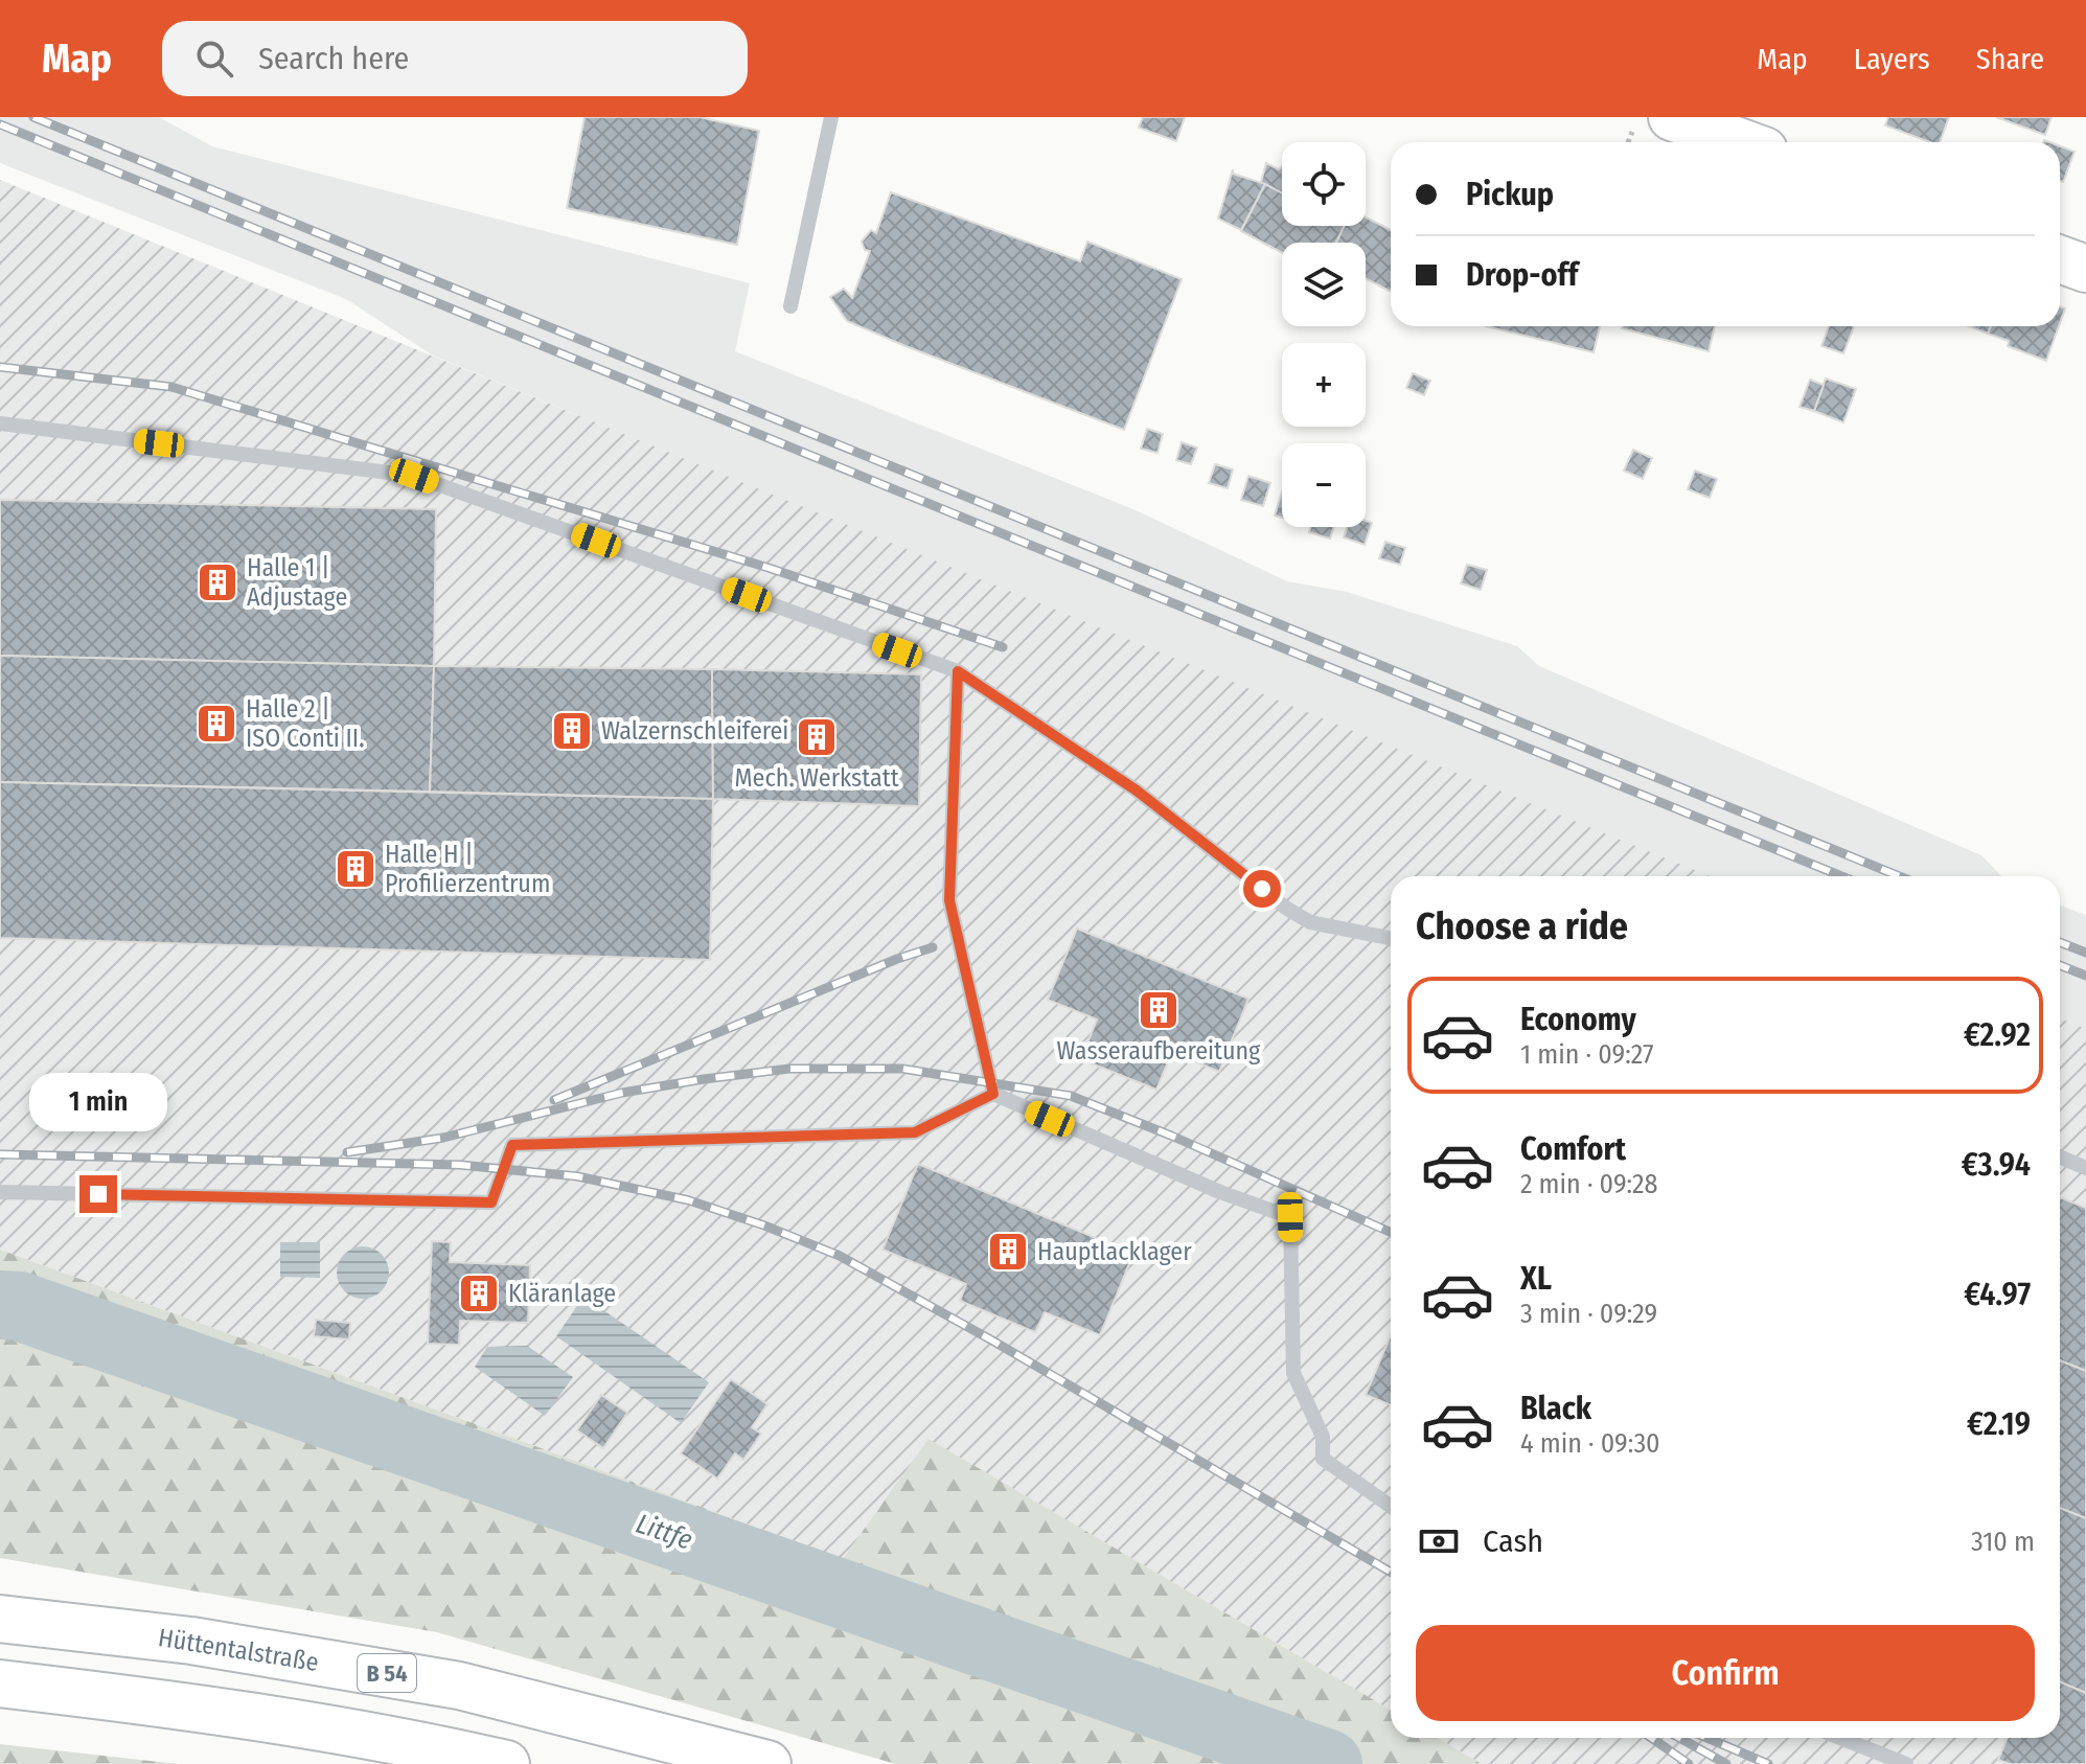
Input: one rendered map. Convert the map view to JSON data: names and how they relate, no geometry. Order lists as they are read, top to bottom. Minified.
{"streets":{"main road":["Hüttentalstraße","B 54"]},"water":["Littfe"],"places":{"building":["Halle 1 | Adjustage","Halle 2 | ISO Conti II.","Walzernschleiferei","Mech. Werkstatt","Halle H | Profilierzentrum","Wasseraufbereitung","Hauptlacklager","Kläranlage"]},"page":{"header":"Map","search":"Search here","nav":["Map","Layers","Share"],"map_buttons":["+","−"],"banner":["Pickup","Drop-off"],"heading":"Choose a ride","list":[{"name":"Economy","note":"1 min · 09:27","value":"€2.92"},{"name":"Comfort","note":"2 min · 09:28","value":"€3.94"},{"name":"XL","note":"3 min · 09:29","value":"€4.97"},{"name":"Black","note":"4 min · 09:30","value":"€2.19"}],"bubble":"1 min","pay":["Cash","310 m"],"buttons":"Confirm"}}
